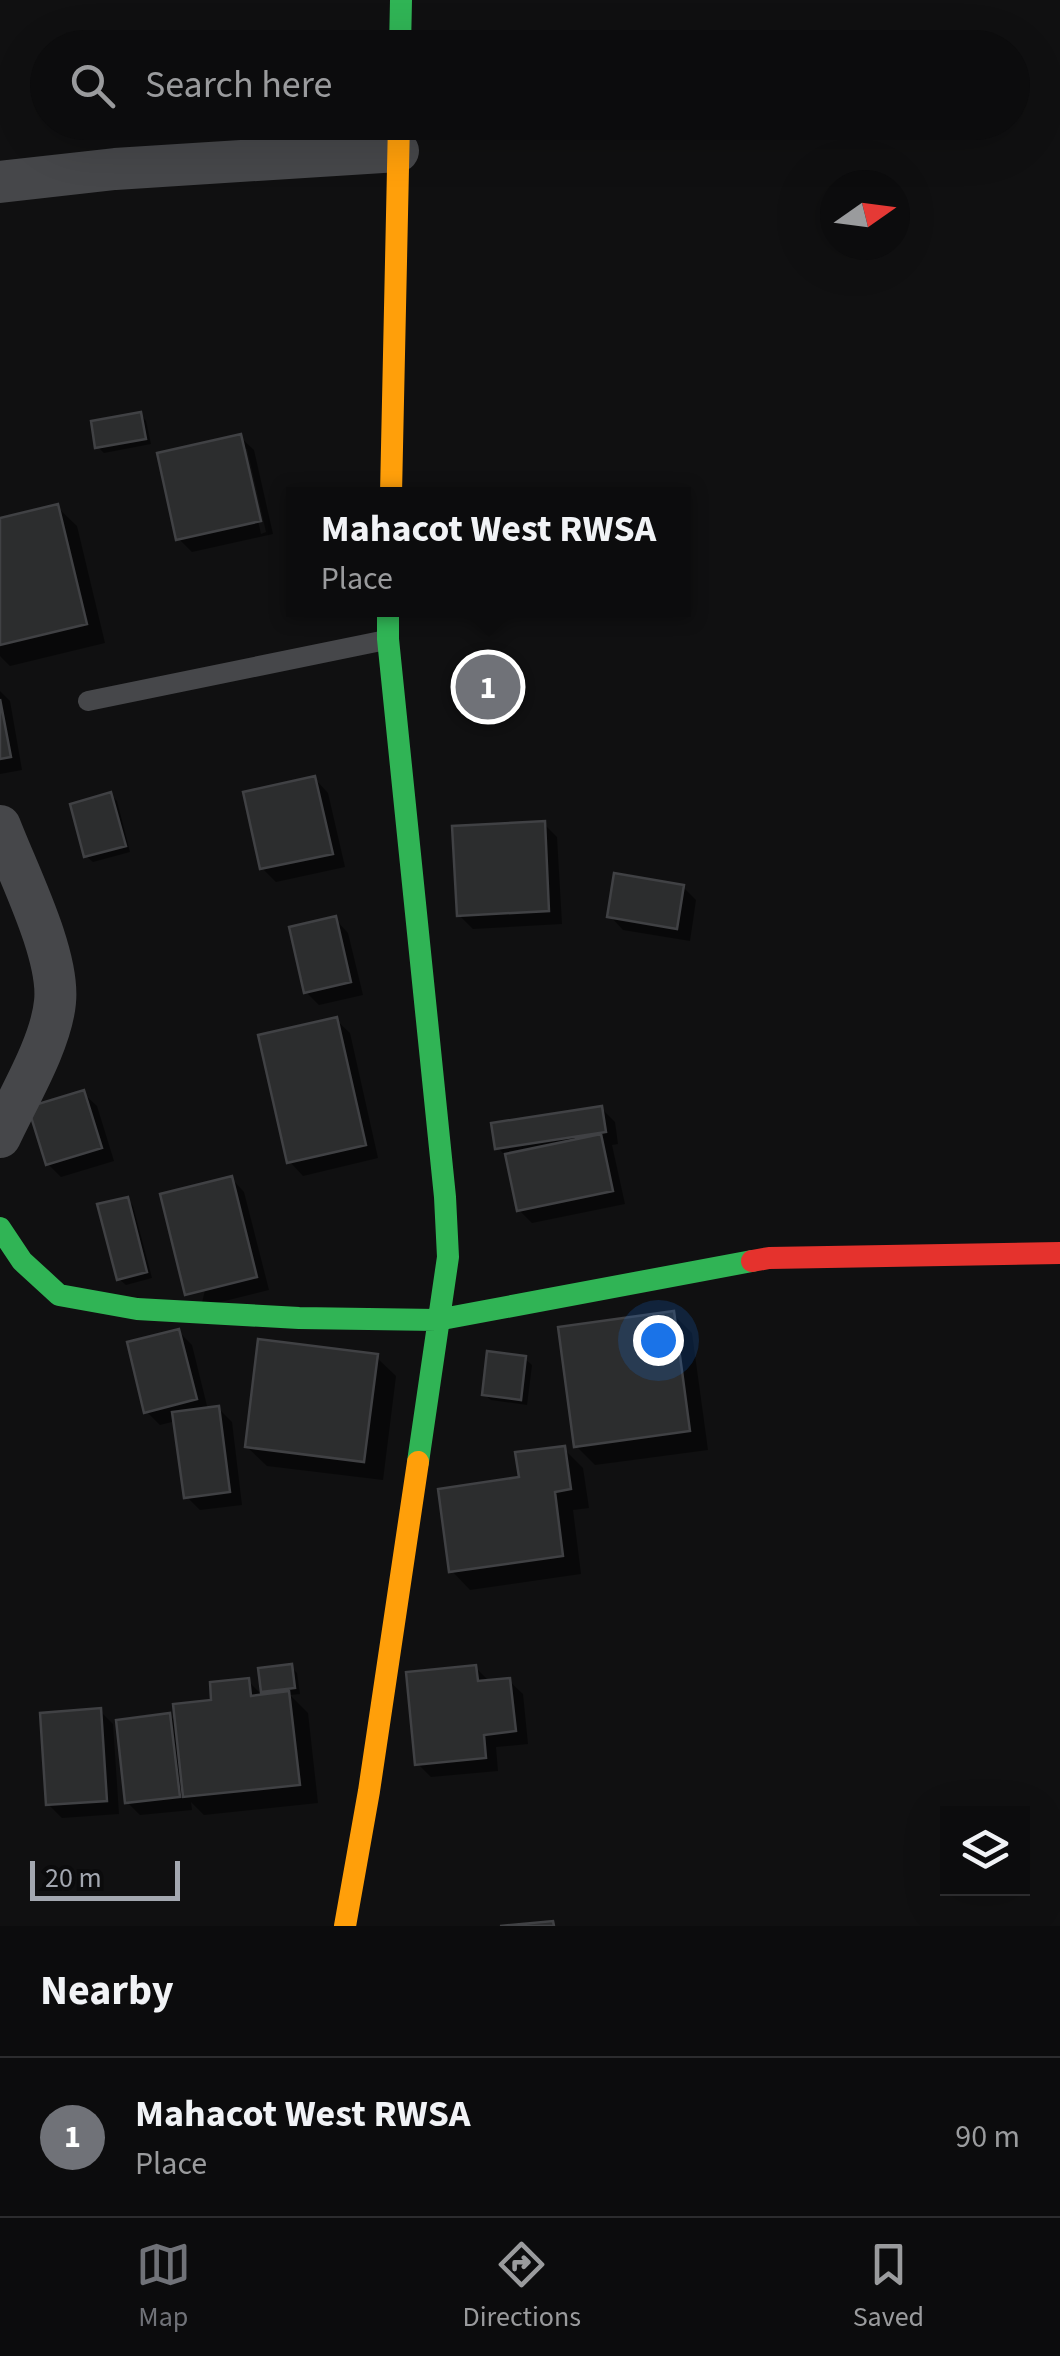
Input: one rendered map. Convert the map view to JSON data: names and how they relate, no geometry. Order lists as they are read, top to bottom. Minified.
{"scale_bar":"20 m","north":"right","page":{"search":"Search here","popup":["Mahacot West RWSA","Place"],"pins":"1","scale":"20 m","heading":"Nearby","list":[{"mark":"1","name":"Mahacot West RWSA","note":"Place","value":"90 m"}],"nav":["Map","Directions","Saved"]}}
